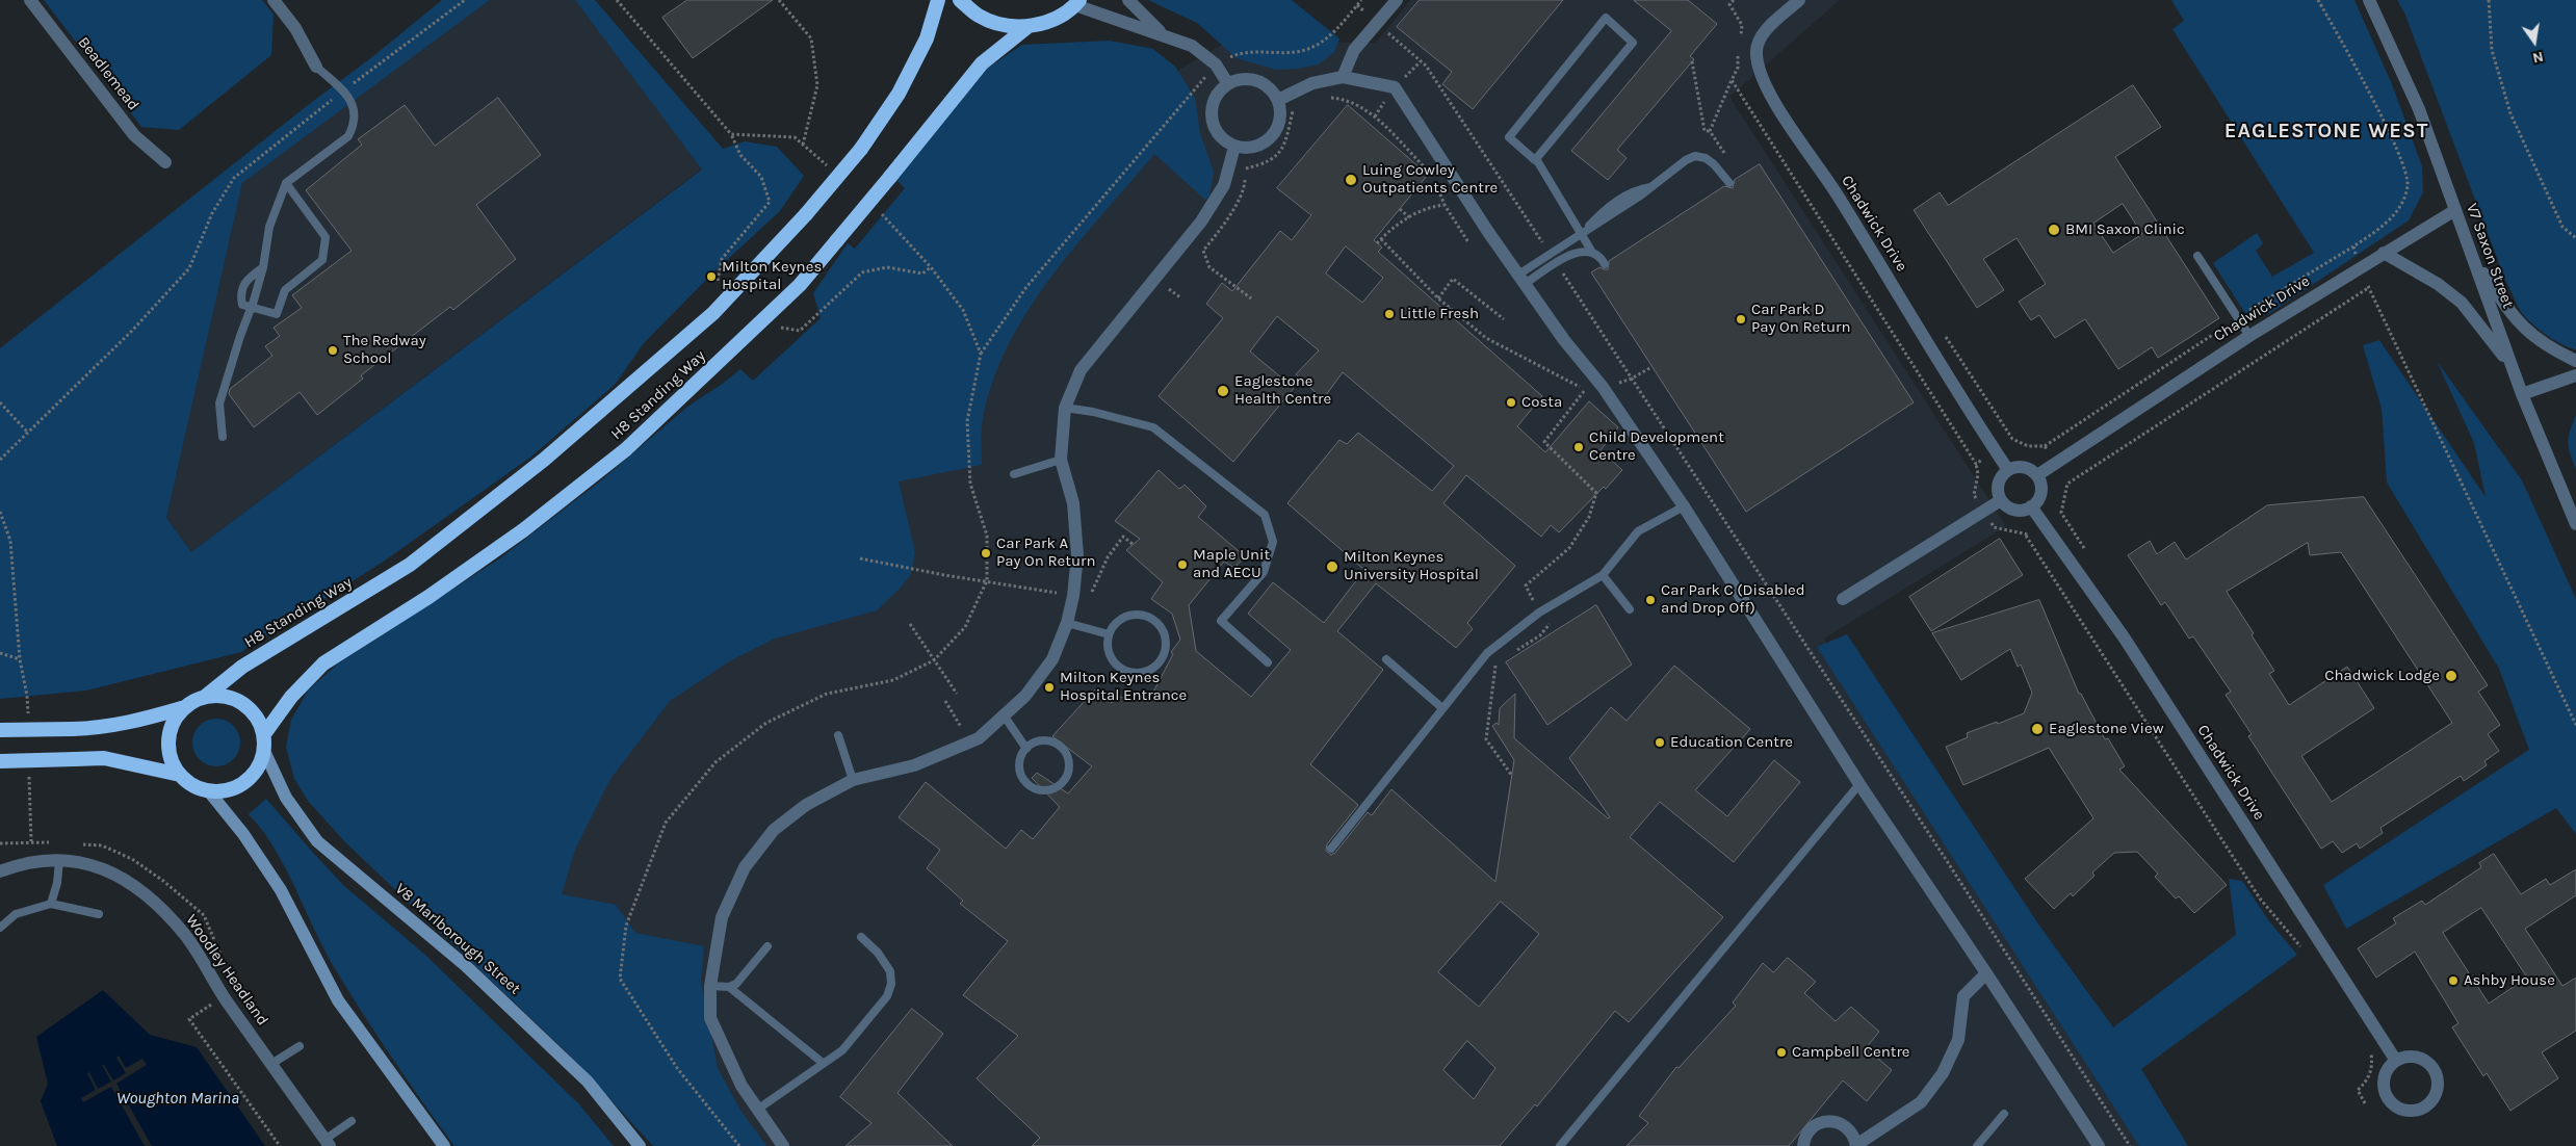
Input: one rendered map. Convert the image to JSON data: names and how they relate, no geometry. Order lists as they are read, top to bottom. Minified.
{"streets":{"highway":["H8 Standing Way"],"main road":["V8 Marlborough Street"],"street":["Beadlemead","Chadwick Drive","V7 Saxon Street","Woodley Headland"]},"crossings":[["Chadwick Drive","V7 Saxon Street"],["H8 Standing Way","V8 Marlborough Street"]],"districts":["EAGLESTONE WEST"],"water":["Woughton Marina"],"places":["Luing Cowley Outpatients Centre","BMI Saxon Clinic","Milton Keynes Hospital","Little Fresh","Car Park D Pay On Return","The Redway School","Eaglestone Health Centre","Costa","Child Development Centre","Car Park A Pay On Return","Maple Unit and AECU","Milton Keynes University Hospital","Car Park C (Disabled and Drop Off)","Chadwick Lodge","Milton Keynes Hospital Entrance","Eaglestone View","Education Centre","Ashby House","Campbell Centre"],"north":"bottom"}
